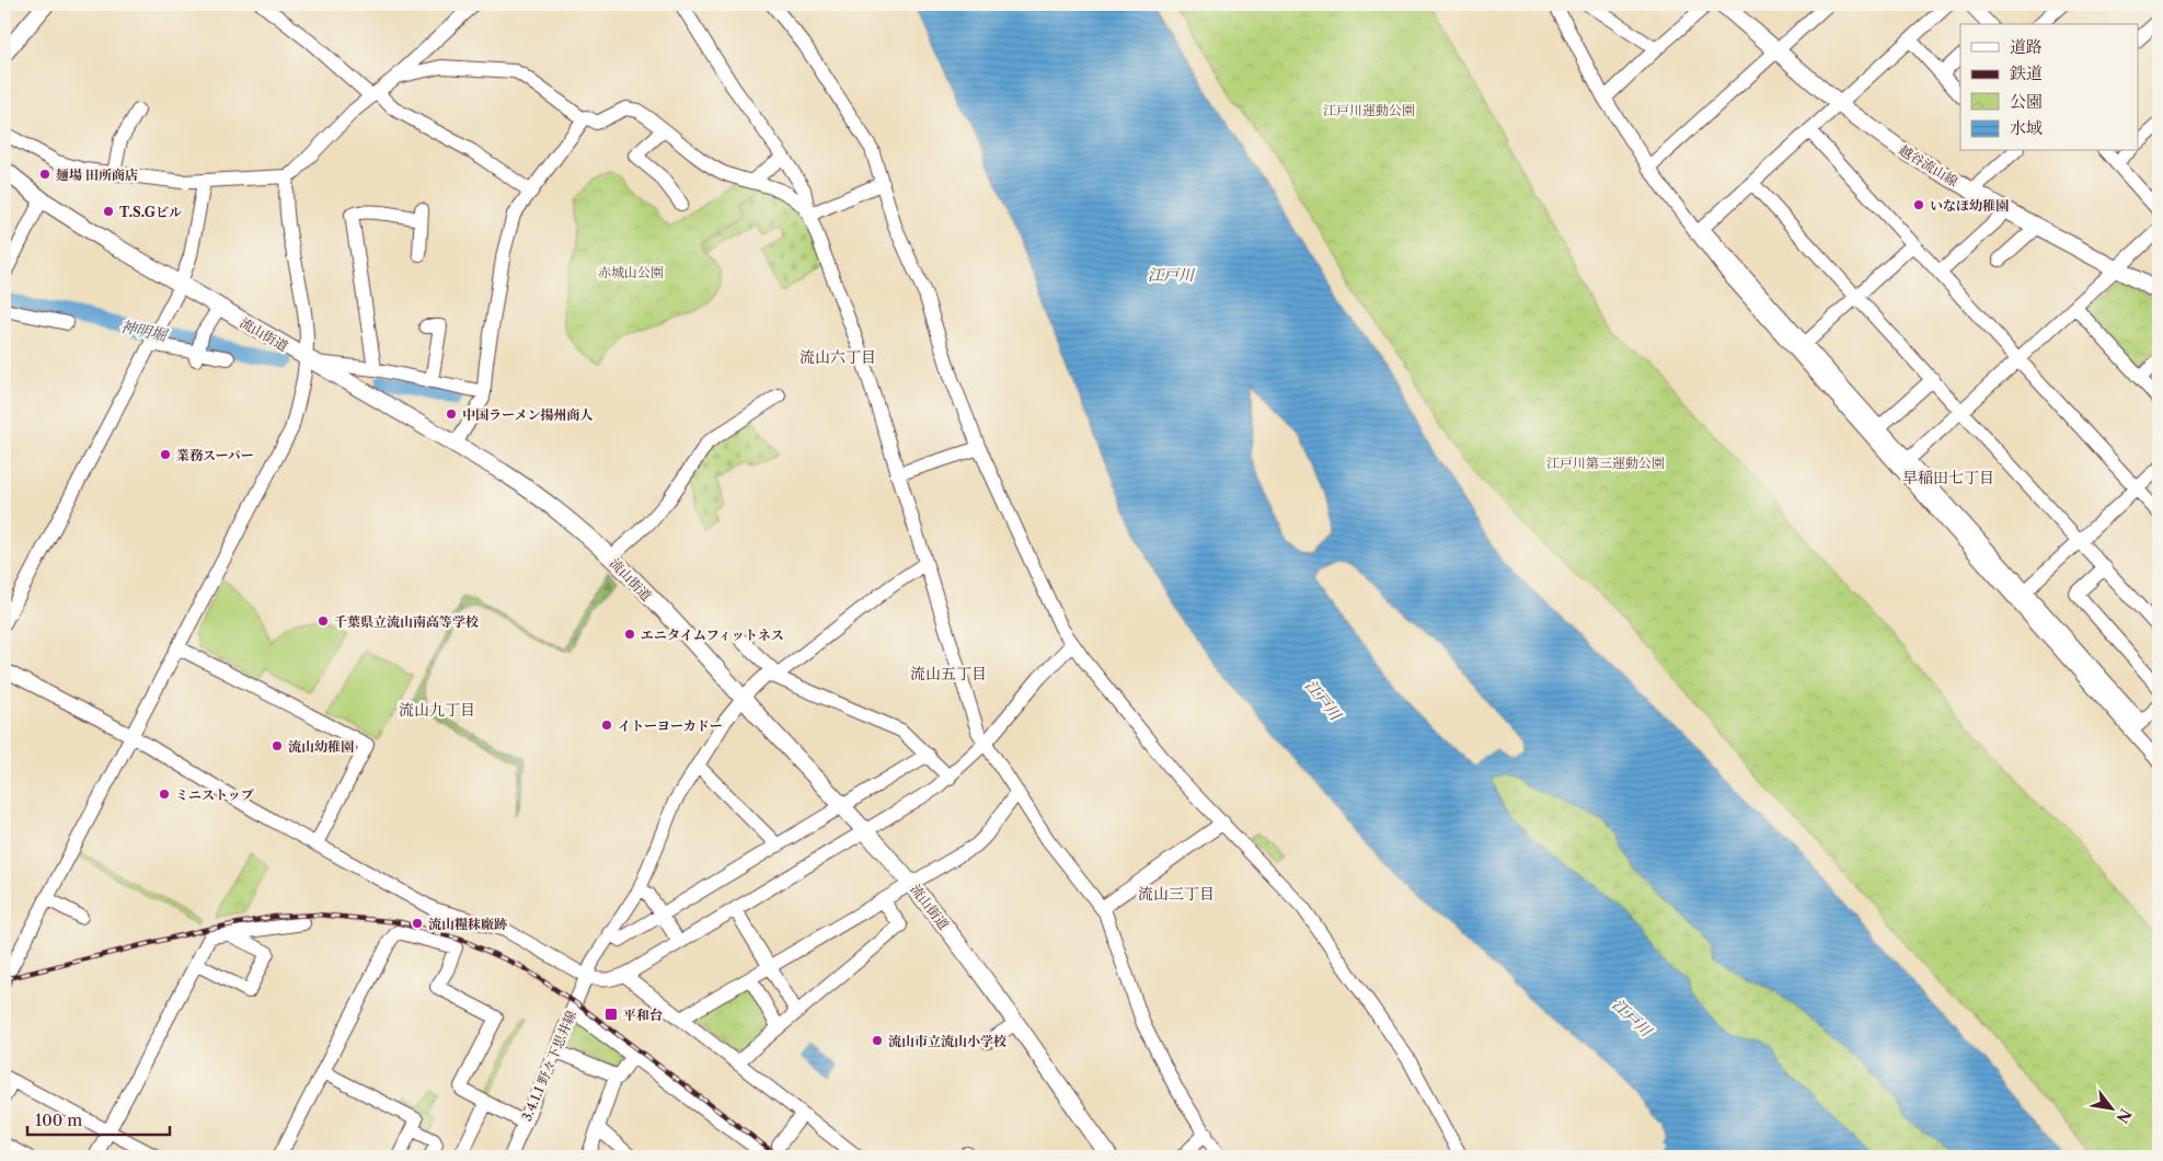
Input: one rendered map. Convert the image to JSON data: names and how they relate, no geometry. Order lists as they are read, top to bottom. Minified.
{"streets":{"main road":["越谷流山線","流山街道"],"street":["3.4.1.1 野々下思井線"]},"crossings":[["流山街道","3.4.1.1 野々下思井線"]],"districts":["流山六丁目","早稲田七丁目","流山五丁目","流山九丁目","流山三丁目"],"water":["江戸川","神明堀"],"parks":["江戸川運動公園","赤城山公園","江戸川第三運動公園"],"places":{"other":["麺場 田所商店","いなほ幼稚園","T.S.Gビル","中国ラーメン揚州商人","業務スーパー","千葉県立流山南高等学校","エニタイムフィットネス","イトーヨーカドー","流山幼稚園","ミニストップ","流山糧秣廠跡","流山市立流山小学校"],"transit":["平和台"]},"legend":["道路","鉄道","公園","水域"],"scale_bar":"100 m","north":"bottom right"}
